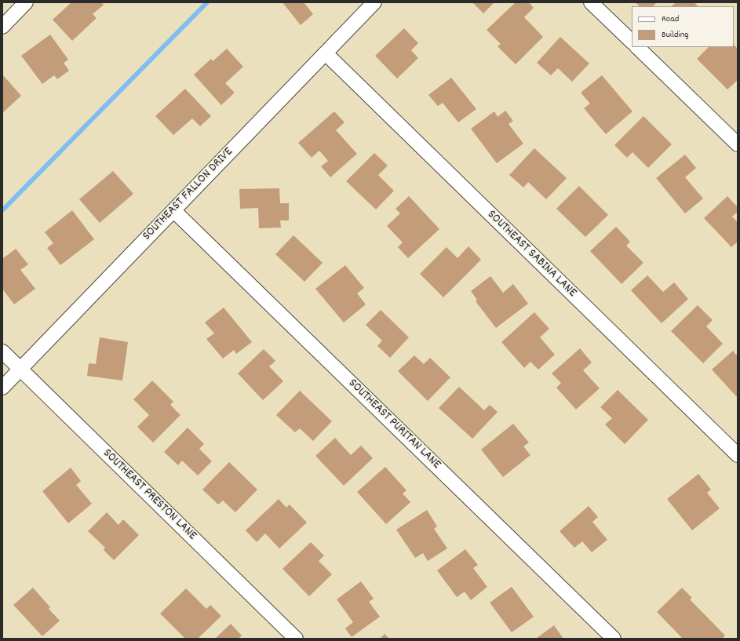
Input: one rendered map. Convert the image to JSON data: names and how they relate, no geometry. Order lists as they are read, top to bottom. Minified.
{"streets":{"street":["SOUTHEAST FALLON DRIVE","SOUTHEAST SABINA LANE","SOUTHEAST PURITAN LANE","SOUTHEAST PRESTON LANE"]},"crossings":[["SOUTHEAST FALLON DRIVE","SOUTHEAST SABINA LANE"],["SOUTHEAST FALLON DRIVE","SOUTHEAST PURITAN LANE"],["SOUTHEAST FALLON DRIVE","SOUTHEAST PRESTON LANE"]],"legend":["Road","Building"]}
